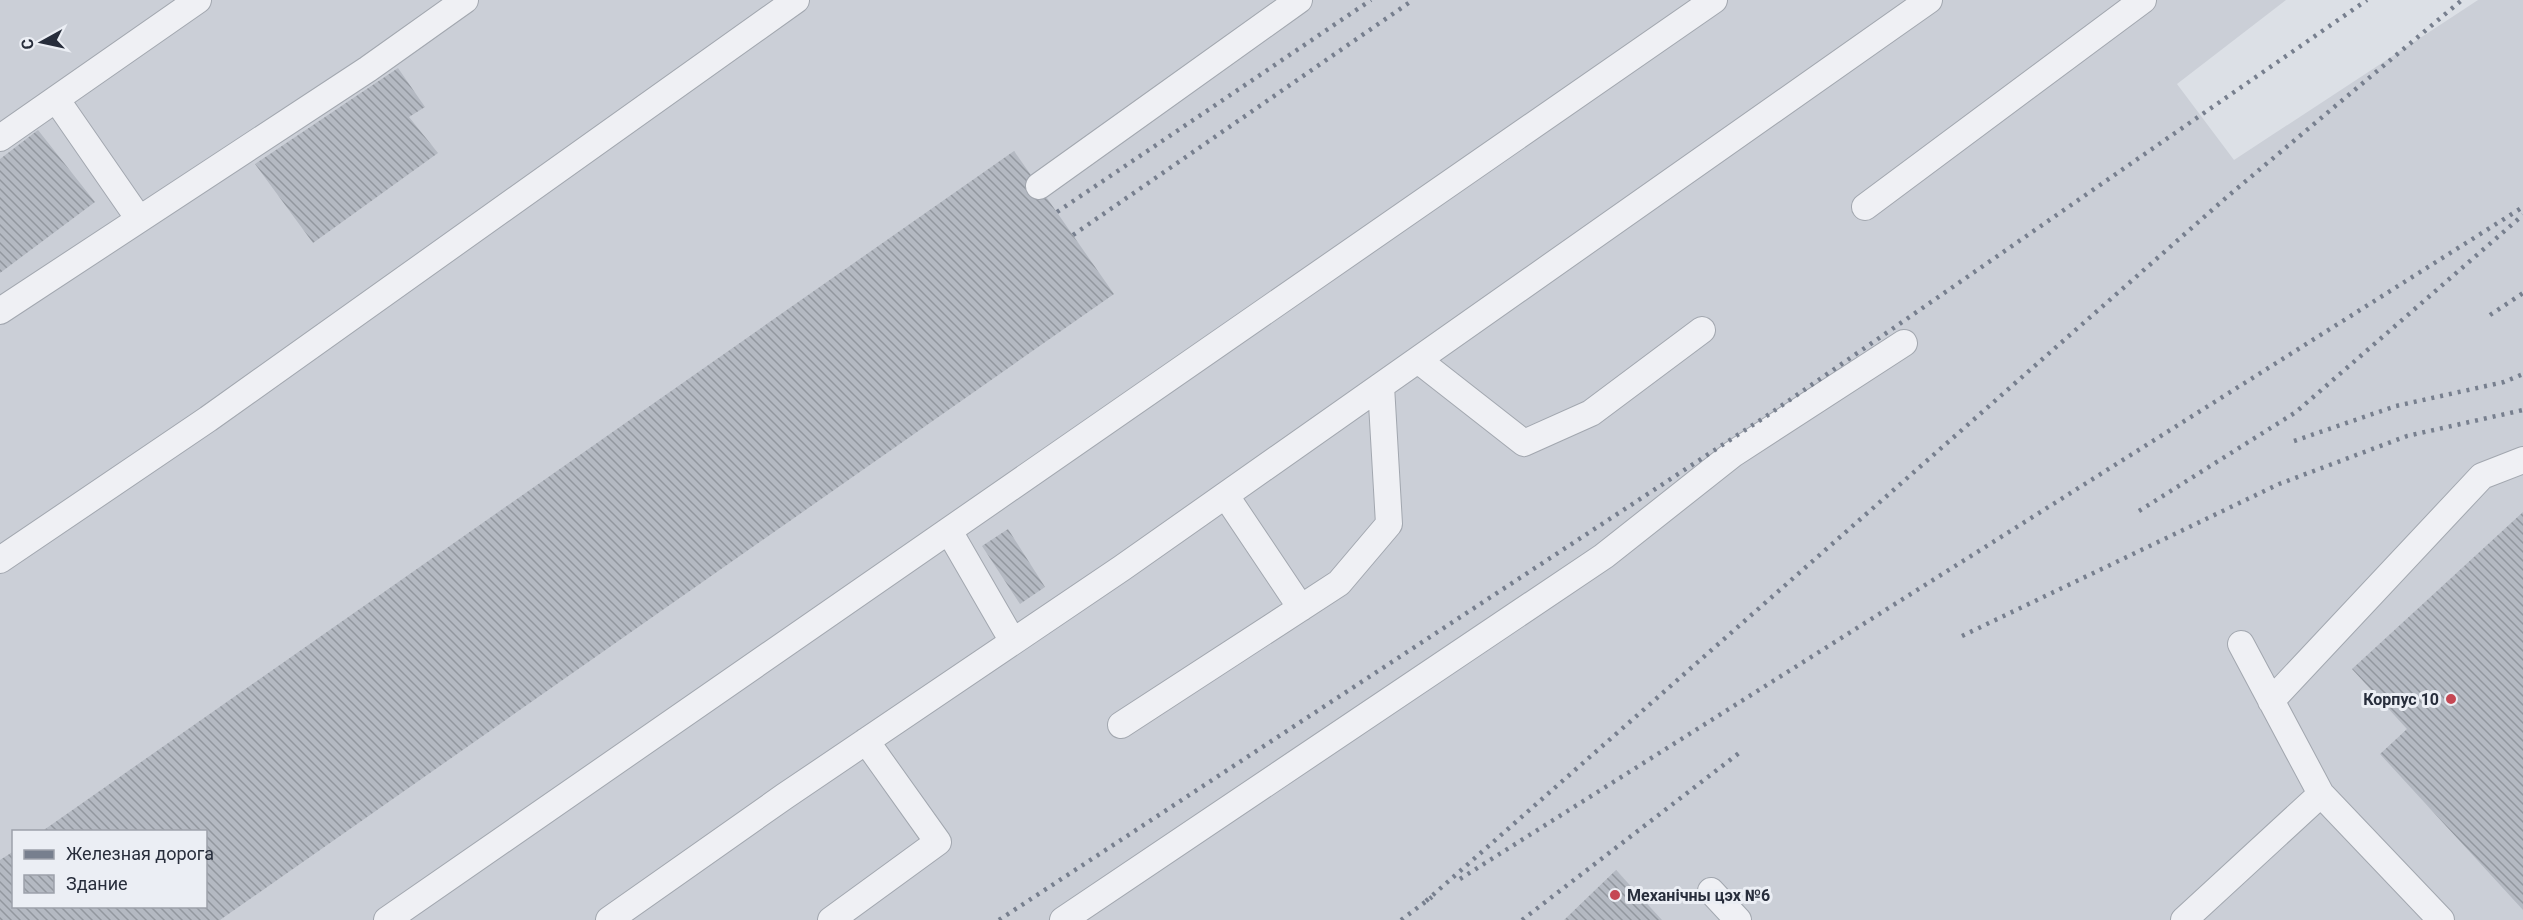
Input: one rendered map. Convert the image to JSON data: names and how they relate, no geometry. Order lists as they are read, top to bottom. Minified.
{"places":["Корпус 10","Механічны цэх №6"],"legend":["Железная дорога","Здание"],"north":"left"}
